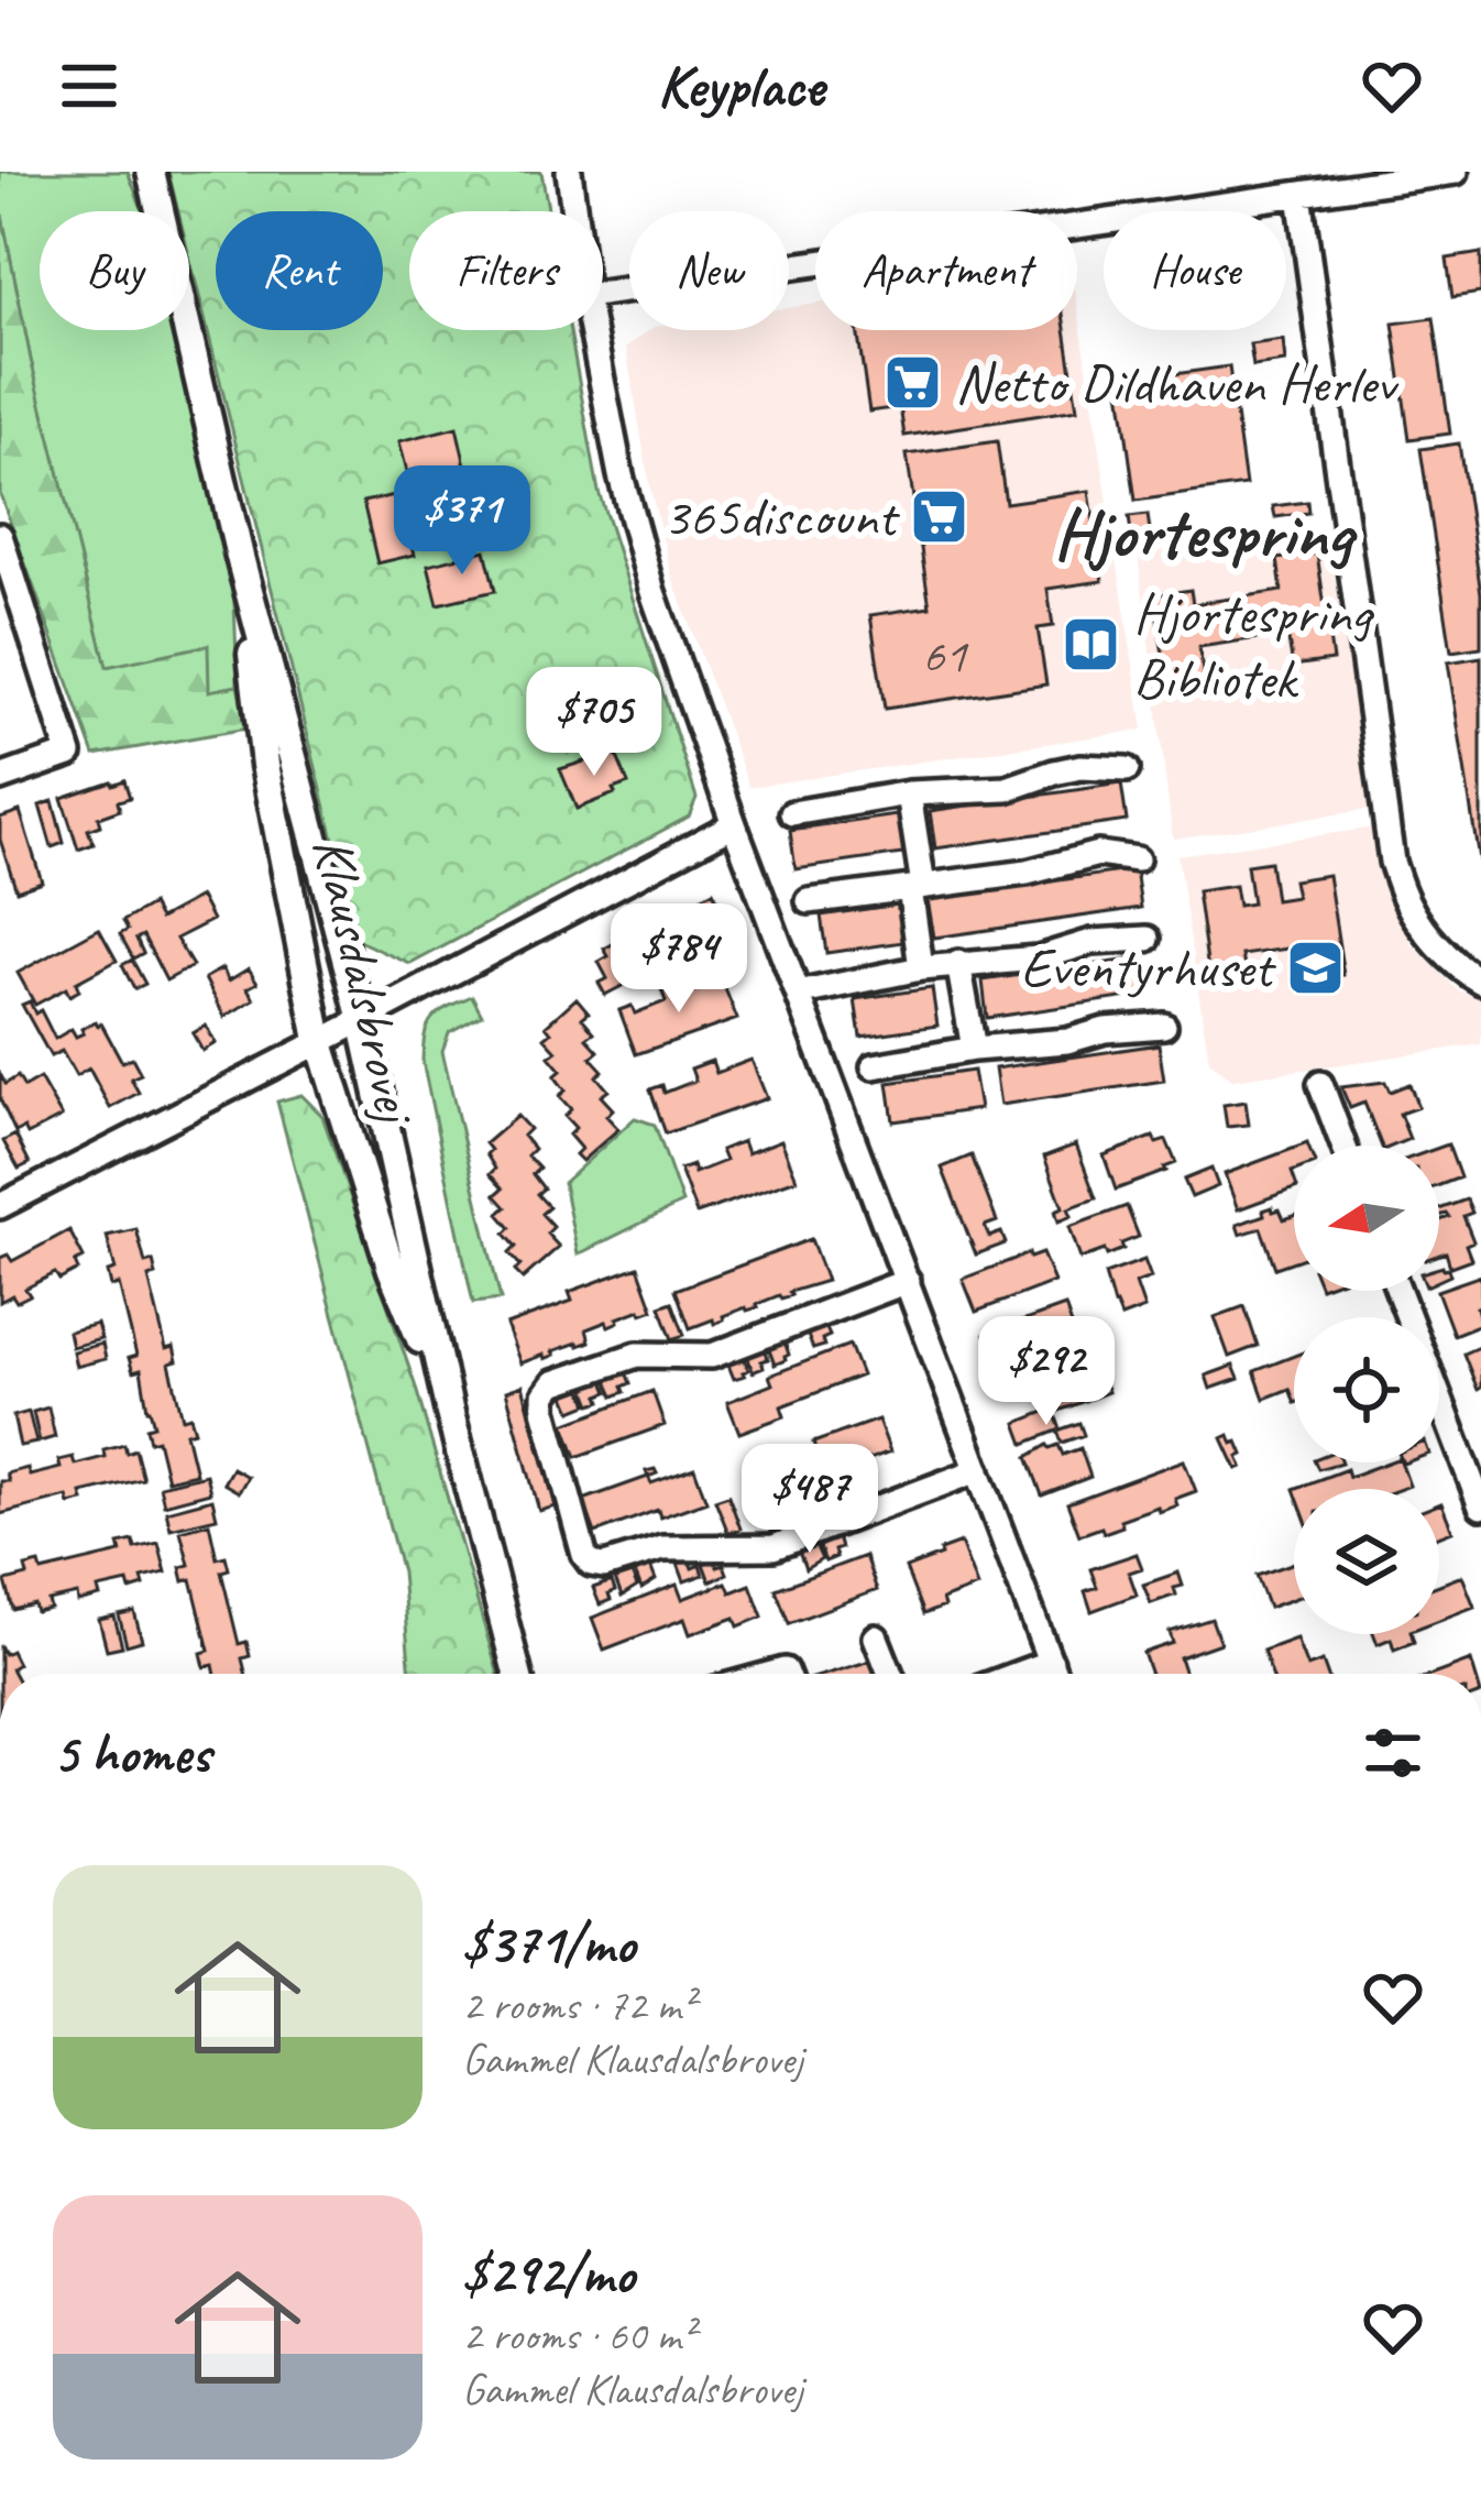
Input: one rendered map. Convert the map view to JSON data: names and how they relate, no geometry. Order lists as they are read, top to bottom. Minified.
{"streets":{"street":["Klausdalsbrovej"]},"districts":["Hjortespring"],"places":{"supermarket":["Netto Dildhaven Herlev","365discount"],"library":["Hjortespring Bibliotek"],"school or university":["Eventyrhuset"]},"house_numbers":["61"],"north":"left","page":{"header":"Keyplace","chip":["Buy","Rent","Filters","New","Apartment","House"],"price":["$371","$705","$784","$292","$487"],"heading":"5 homes","list":[{"name":"$371/mo","note":"2 rooms · 72 m² · Gammel Klausdalsbrovej"},{"name":"$292/mo","note":"2 rooms · 60 m² · Gammel Klausdalsbrovej"}]}}
